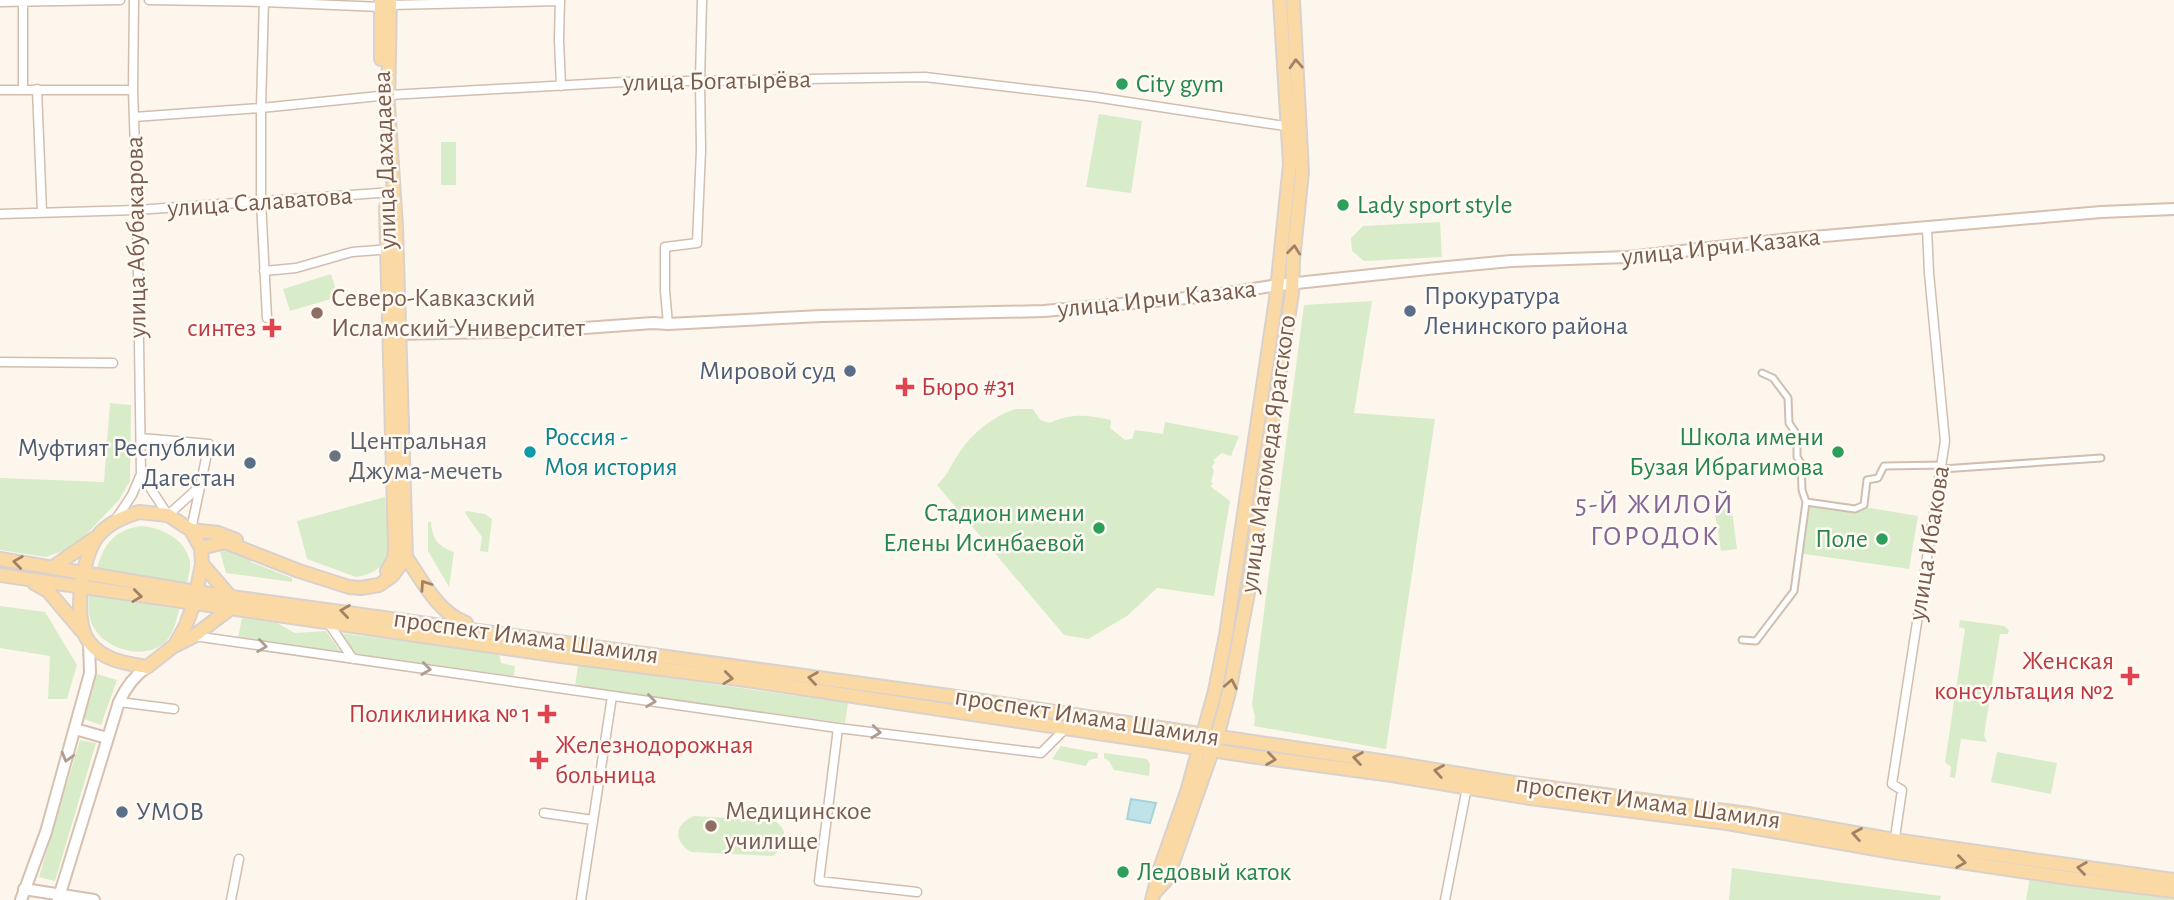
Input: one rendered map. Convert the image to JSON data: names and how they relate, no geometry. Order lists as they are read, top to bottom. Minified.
{"streets":{"main road":["улица Дахадаева","улица Абубакарова","улица Ирчи Казака","улица Магомеда Ярагского","проспект Имама Шамиля"],"street":["улица Богатырёва","улица Салаватова","улица Ибакова"]},"crossings":[["улица Богатырёва","улица Дахадаева"],["улица Богатырёва","улица Абубакарова"],["улица Богатырёва","улица Магомеда Ярагского"],["улица Дахадаева","улица Салаватова"],["улица Дахадаева","улица Ирчи Казака"],["улица Салаватова","улица Абубакарова"],["улица Абубакарова","проспект Имама Шамиля"],["улица Ирчи Казака","улица Магомеда Ярагского"],["улица Ирчи Казака","улица Ибакова"],["улица Магомеда Ярагского","проспект Имама Шамиля"],["улица Ибакова","проспект Имама Шамиля"]],"districts":["5-Й ЖИЛОЙ ГОРОДОК"],"places":{"other":["City gym","Lady sport style","Прокуратура Ленинского района","Северо-Кавказский Исламский Университет","Мировой суд","Россия - Моя история","Школа имени Бузая Ибрагимова","Центральная Джума-мечеть","Муфтият Республики Дагестан","Стадион имени Елены Исинбаевой","Поле","УМОВ","Медицинское училище","Ледовый каток"],"health":["синтез","Бюро #31","Женская консультация №2","Поликлиника № 1","Железнодорожная больница"]}}
